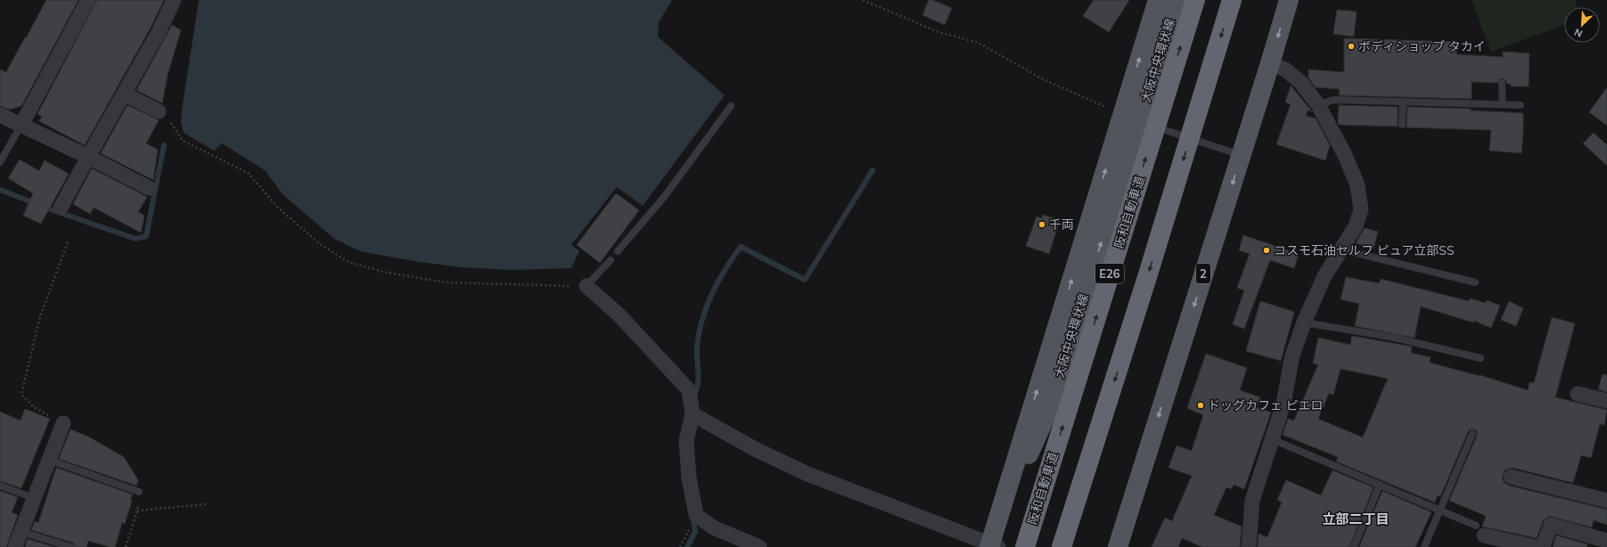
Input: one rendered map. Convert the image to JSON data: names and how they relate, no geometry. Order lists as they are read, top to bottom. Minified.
{"streets":{"highway":["阪和自動車道","E26"],"main road":["大阪中央環状線","2"]},"districts":["立部二丁目"],"places":["ボディショップ タカイ","千両","コスモ石油セルフ ピュア立部SS","ドッグカフェ ピエロ"],"north":"bottom left"}
